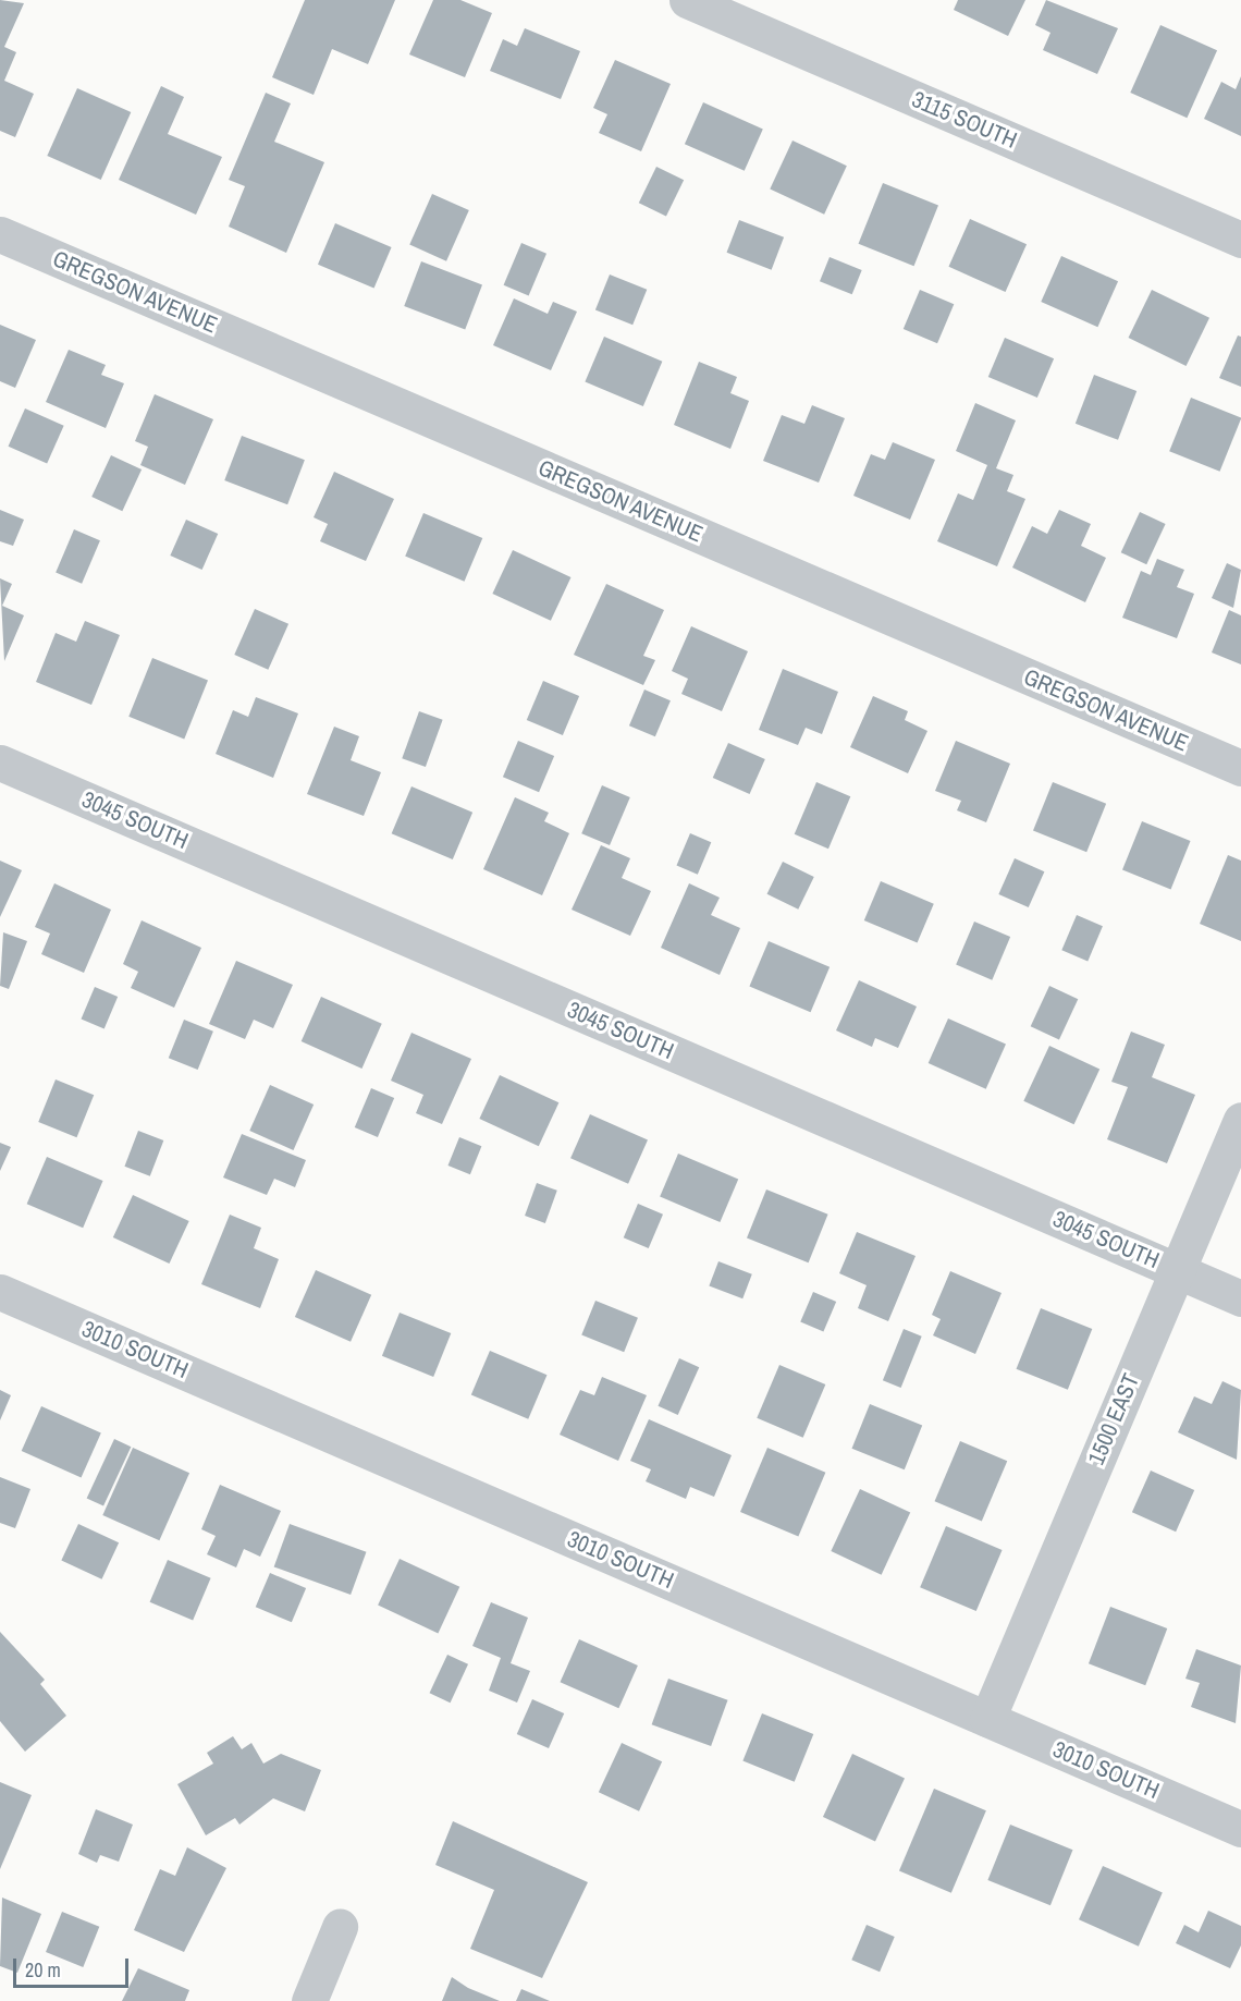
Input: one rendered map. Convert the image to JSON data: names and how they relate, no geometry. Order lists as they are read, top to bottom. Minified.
{"streets":{"street":["3115 SOUTH","GREGSON AVENUE","3045 SOUTH","3010 SOUTH","1500 EAST"]},"crossings":[["3045 SOUTH","1500 EAST"],["3010 SOUTH","1500 EAST"]],"scale_bar":"20 m"}
